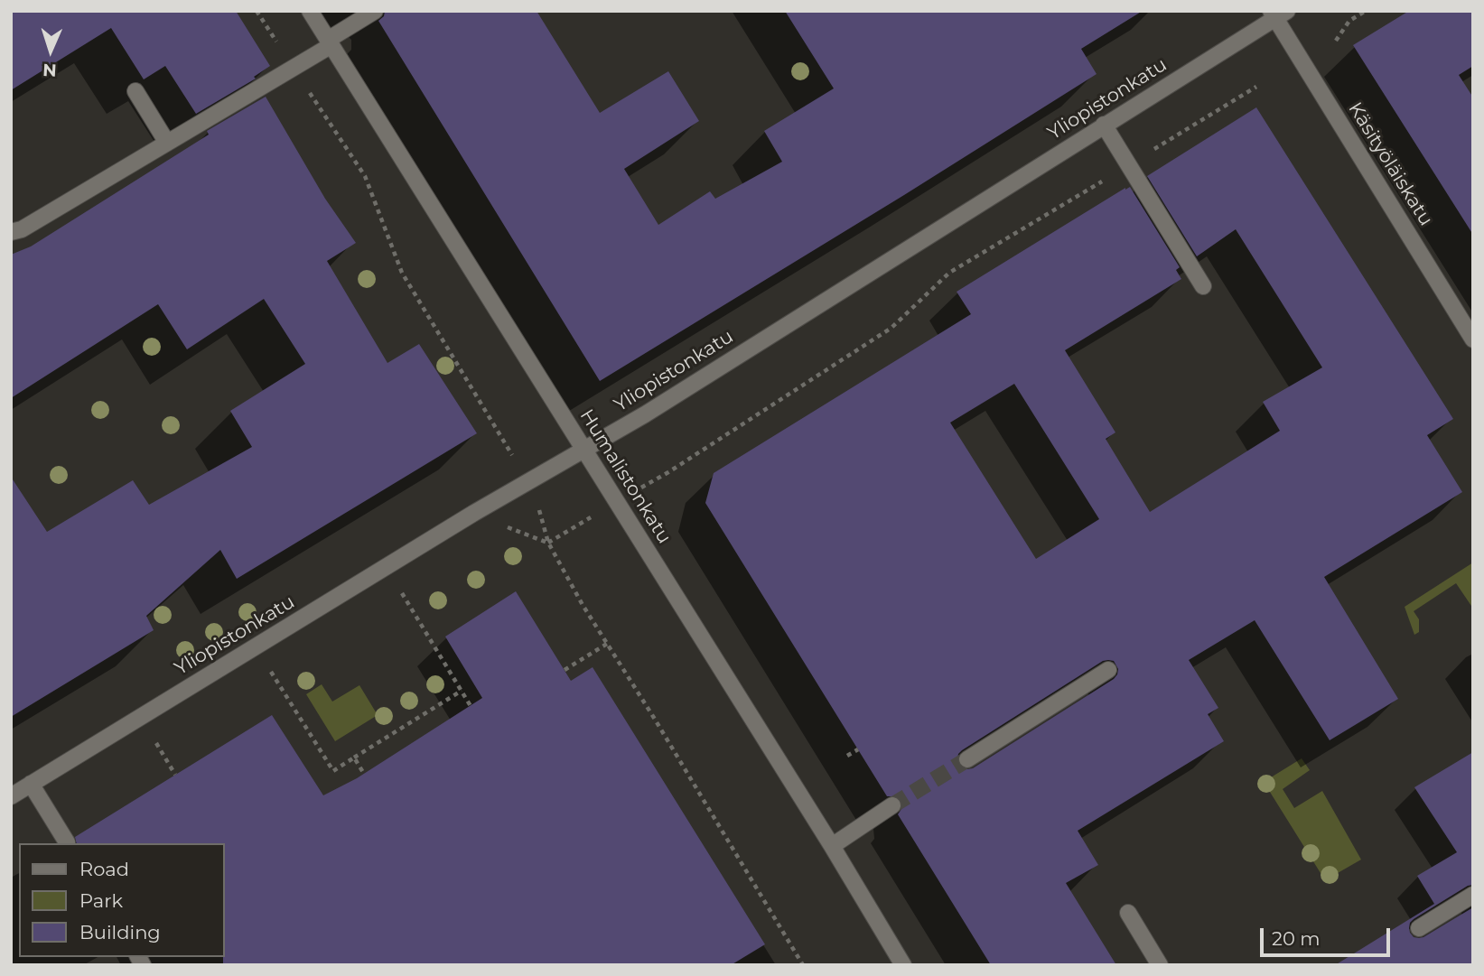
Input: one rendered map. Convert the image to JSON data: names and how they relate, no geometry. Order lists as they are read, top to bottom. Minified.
{"streets":{"street":["Yliopistonkatu","Käsityöläiskatu","Humalistonkatu"]},"crossings":[["Yliopistonkatu","Käsityöläiskatu"],["Yliopistonkatu","Humalistonkatu"]],"legend":["Road","Park","Building"],"scale_bar":"20 m","north":"bottom"}
